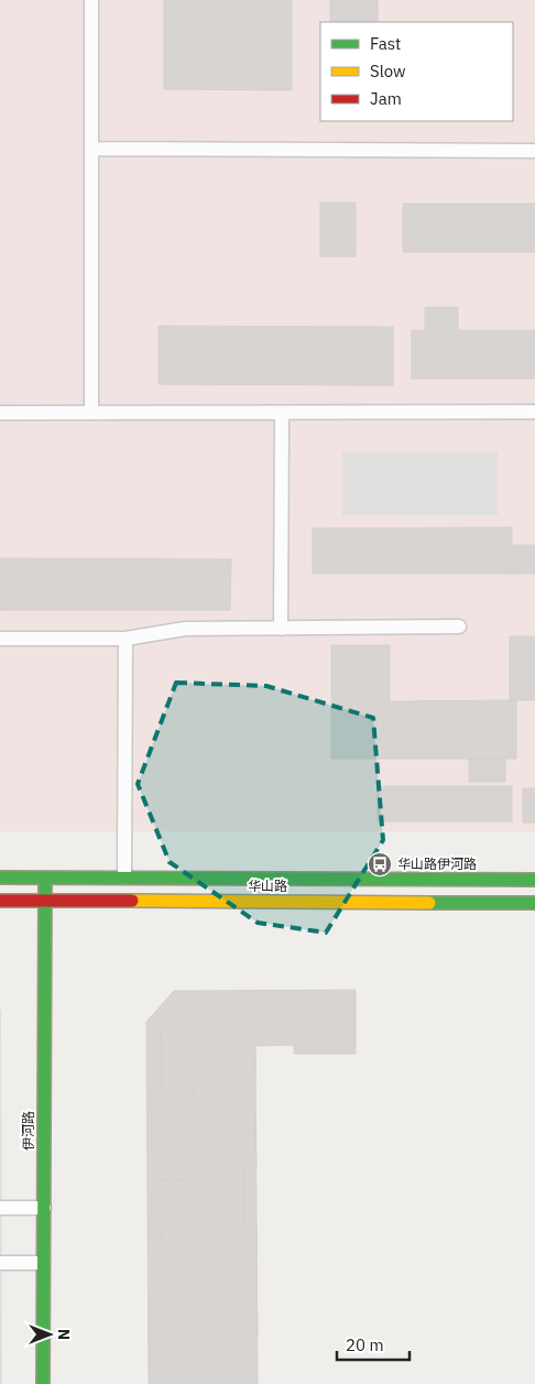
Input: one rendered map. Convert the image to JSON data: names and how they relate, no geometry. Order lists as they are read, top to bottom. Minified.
{"streets":{"street":["华山路","伊河路"]},"crossings":[["华山路","伊河路"]],"places":{"bus stop":["华山路伊河路"]},"legend":["Fast","Slow","Jam"],"scale_bar":"20 m","north":"right"}
